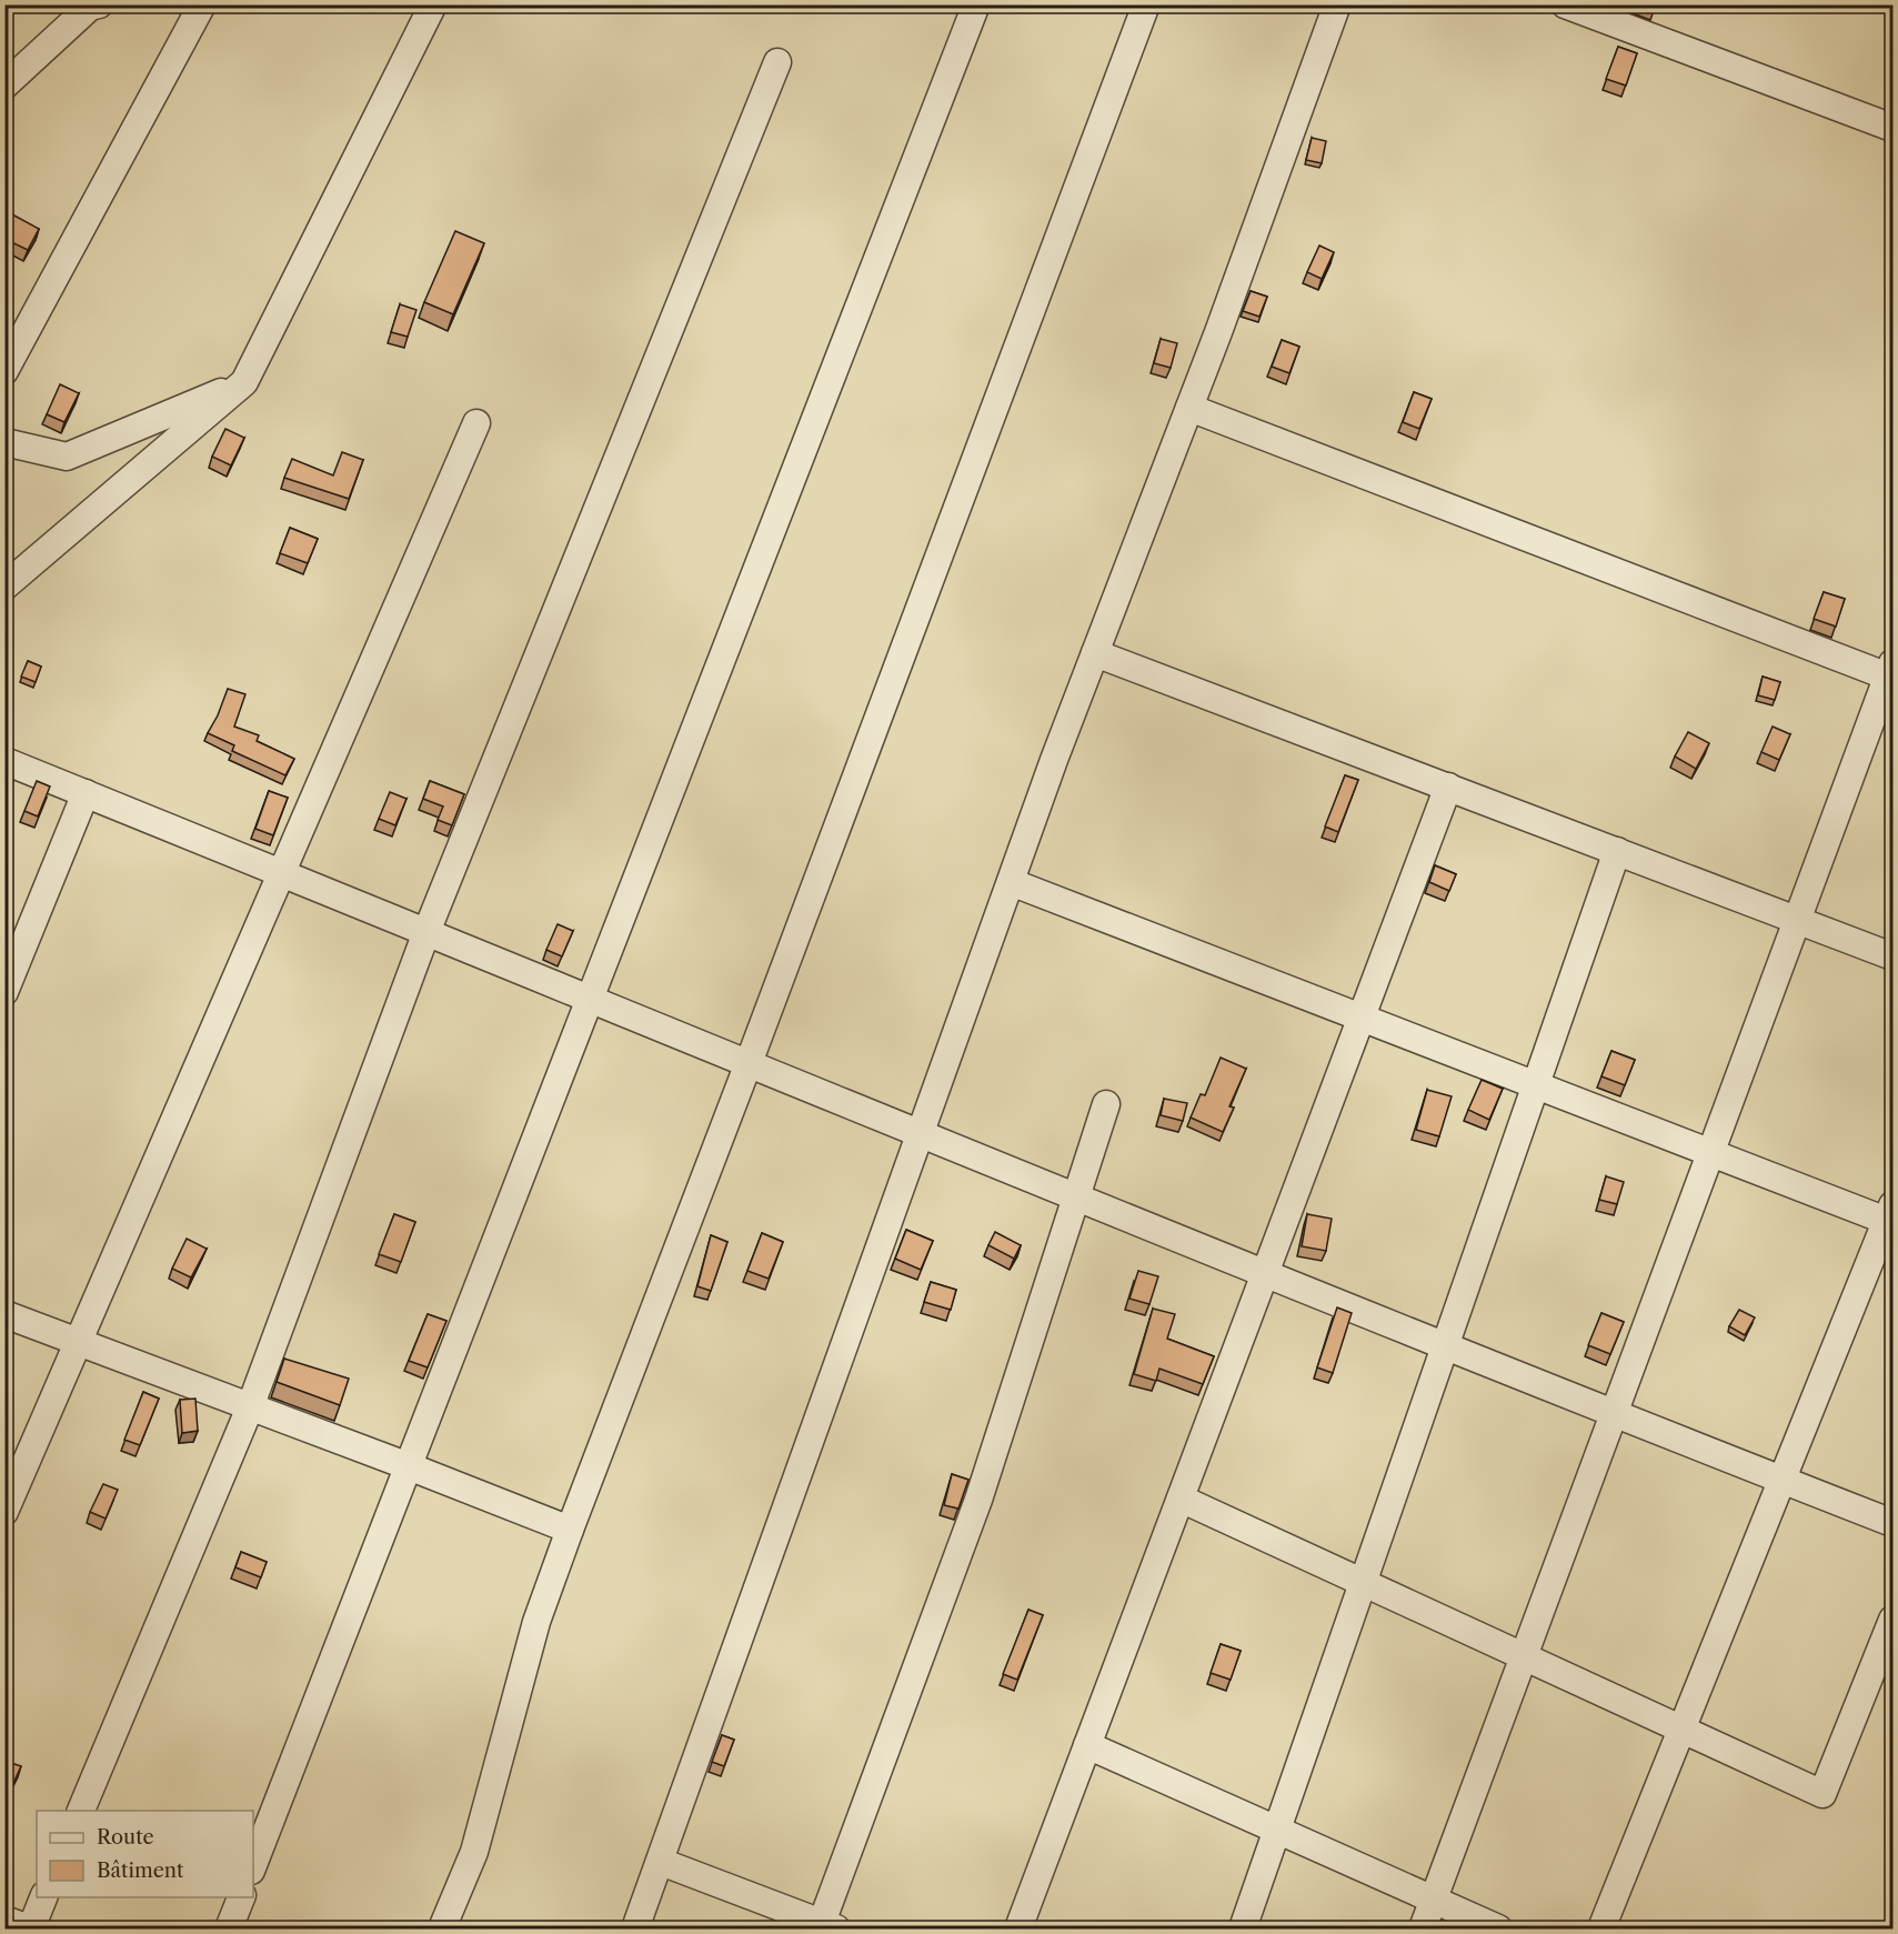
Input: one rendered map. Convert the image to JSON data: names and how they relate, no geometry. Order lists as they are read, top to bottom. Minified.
{"legend":["Route","Bâtiment"]}
